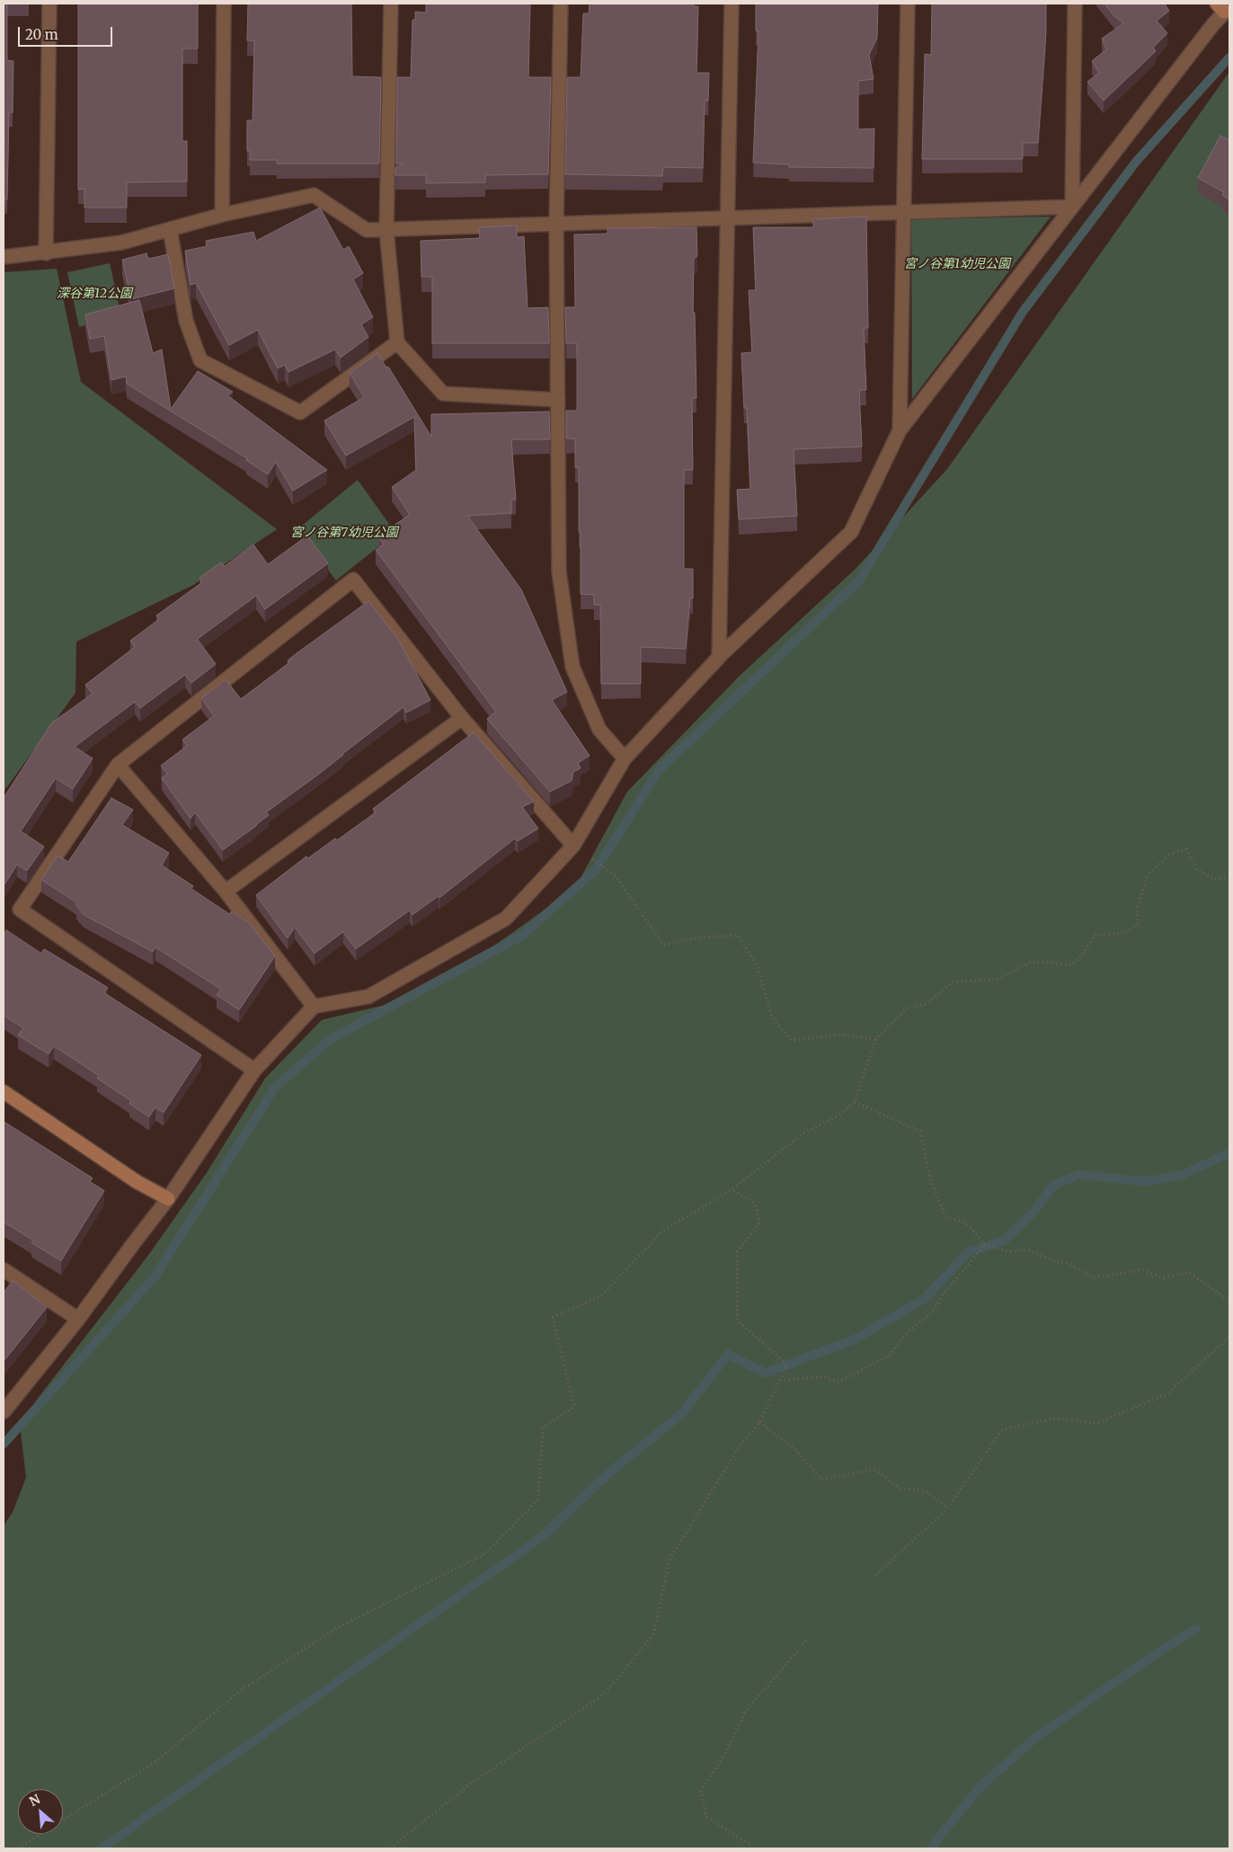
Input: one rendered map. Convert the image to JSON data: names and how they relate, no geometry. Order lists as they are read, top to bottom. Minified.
{"parks":["宮ノ谷第1幼児公園","深谷第12公園","宮ノ谷第7幼児公園"],"scale_bar":"20 m","north":"top left"}
